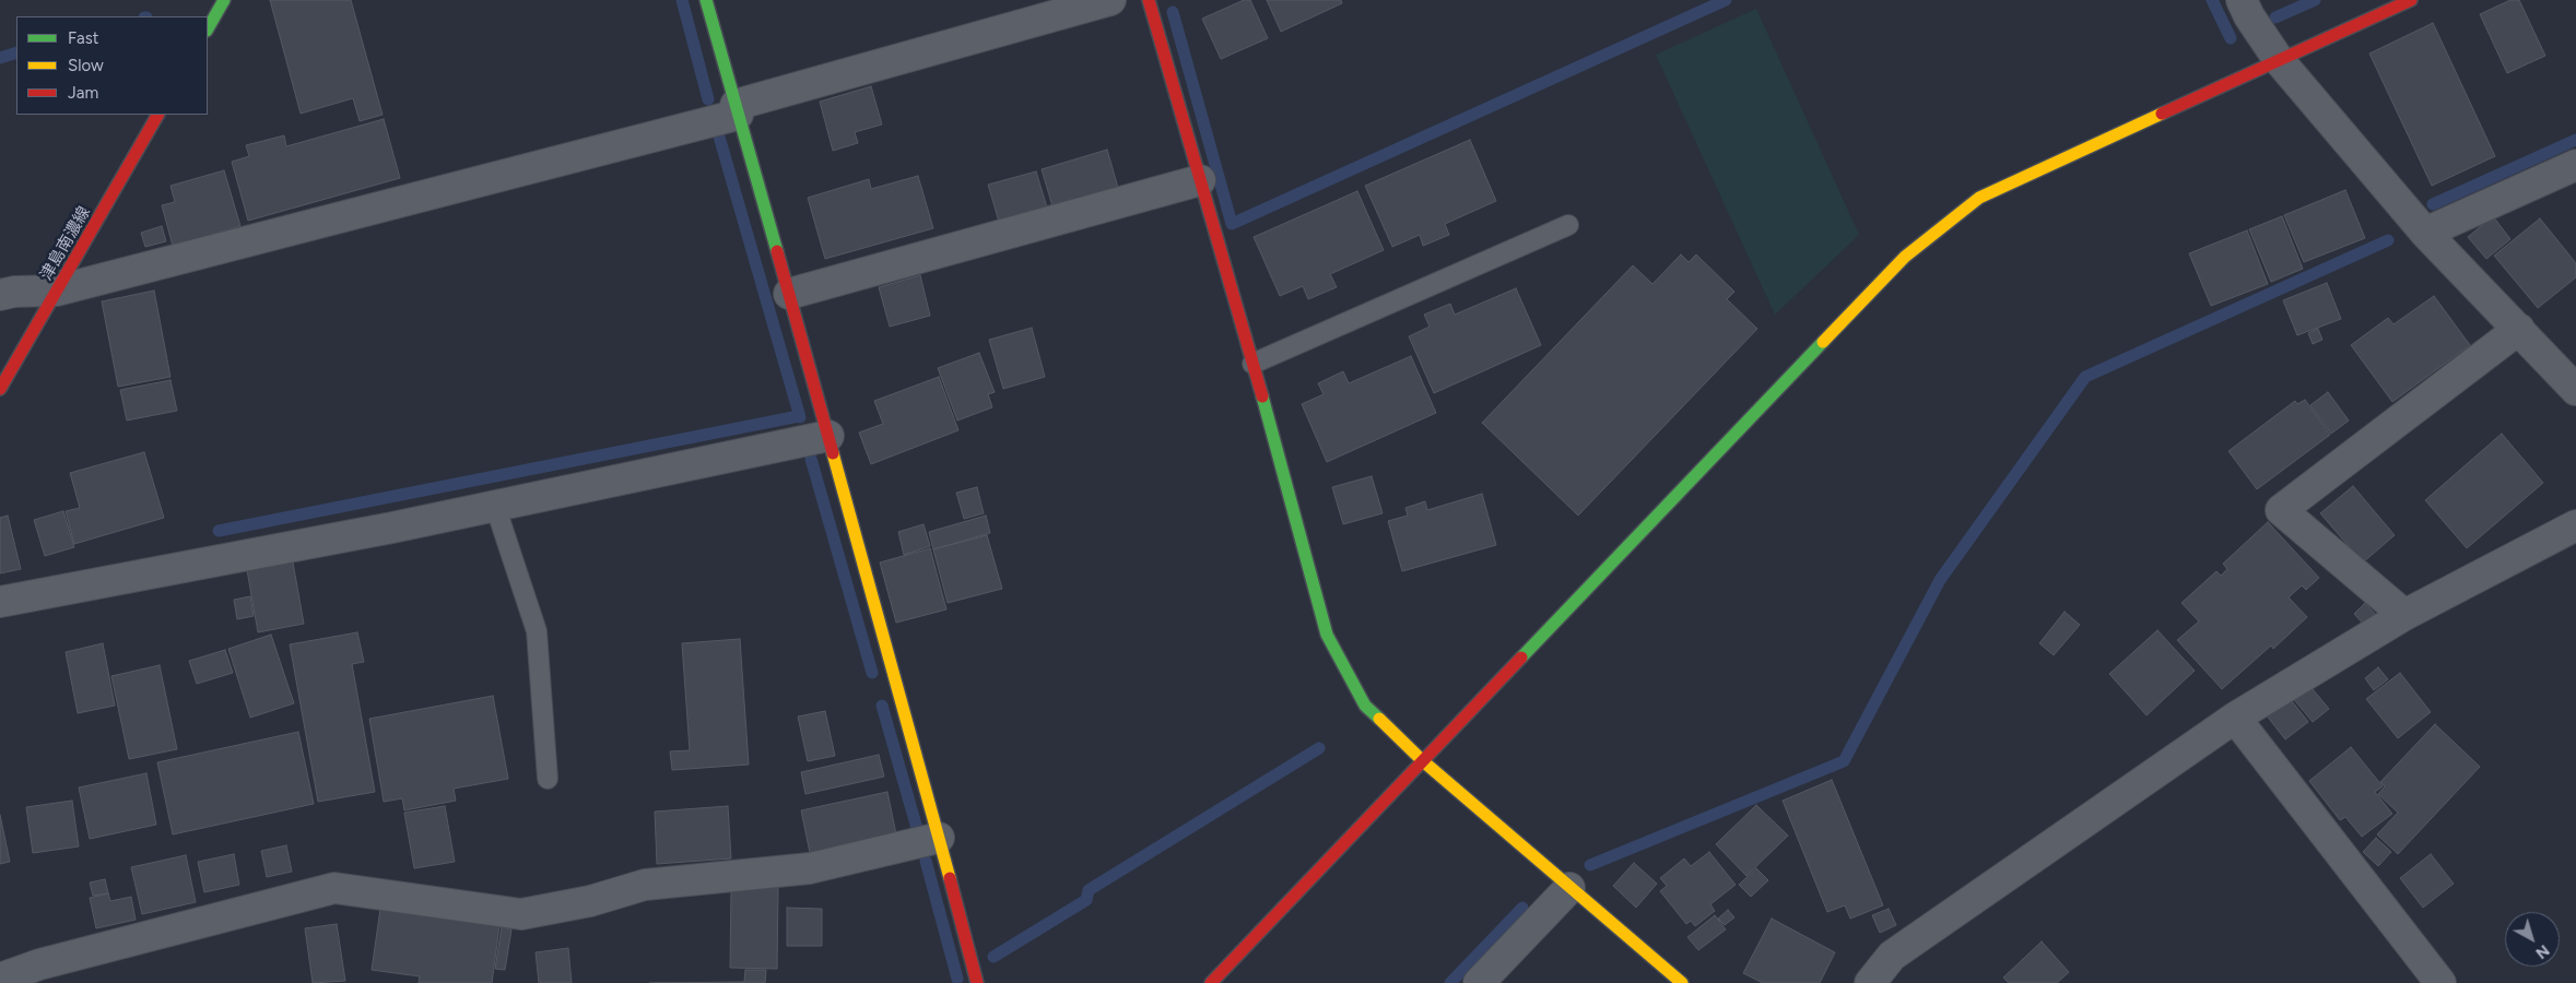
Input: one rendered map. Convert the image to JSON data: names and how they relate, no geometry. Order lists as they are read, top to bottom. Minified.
{"streets":{"street":["津島南濃線"]},"legend":["Fast","Slow","Jam"],"north":"bottom right"}
